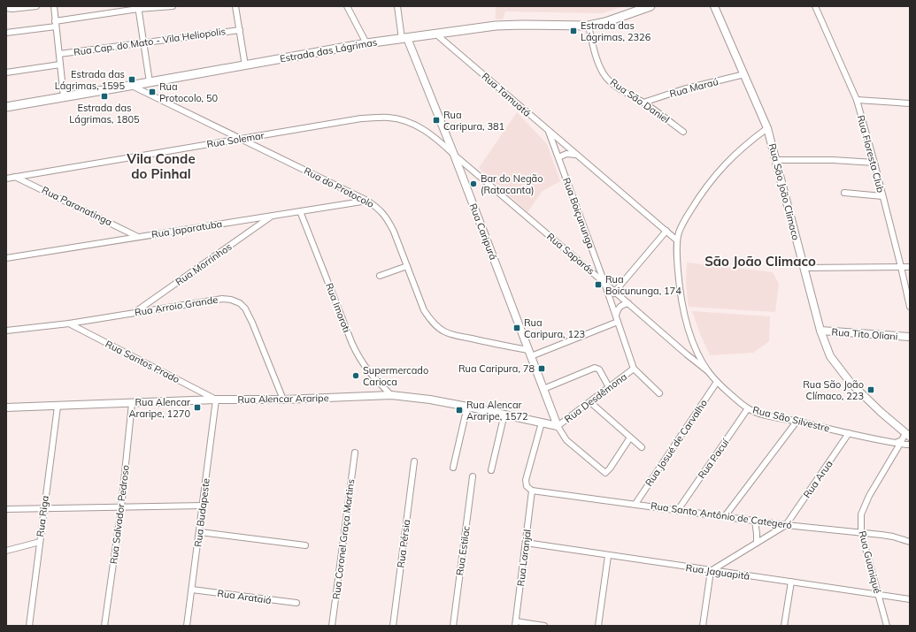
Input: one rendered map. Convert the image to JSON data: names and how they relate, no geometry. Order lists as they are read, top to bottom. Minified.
{"streets":{"main road":["Estrada das Lágrimas"],"street":["Rua Cap. do Mato - Vila Heliopolis","Rua Maraú","Rua Tamuatá","Rua São Daniel","Rua Solemar","Rua Floresta Club","Rua do Protocolo","Rua São João Climaco","Rua Paranatinga","Rua Boiçununga","Rua Japaratuba","Rua Caripurá","Rua Saparás","Rua Morrinhos","Rua Arroio Grande","Rua Imoroti","Rua Tito Oliani","Rua Santos Prado","Rua Desdêmona","Rua Alencar Araripe","Rua São Silvestre","Rua Josué de Carvalho","Rua Pacuí","Rua Arua","Rua Budapeste","Rua Salvador Pedroso","Rua Santo Antônio de Categeró","Rua Riga","Rua Coronel Graça Martins","Rua Pérsia","Rua Estilac","Rua Laranjal","Rua Guaniqué","Rua Jaguapitâ","Rua Arataiá"]},"crossings":[["Estrada das Lágrimas","Rua Tamuatá"],["Estrada das Lágrimas","Rua São Daniel"],["Estrada das Lágrimas","Rua do Protocolo"],["Estrada das Lágrimas","Rua Caripurá"],["Rua Maraú","Rua São Daniel"],["Rua Maraú","Rua São João Climaco"],["Rua Tamuatá","Rua Boiçununga"],["Rua Tamuatá","Rua São Silvestre"],["Rua Solemar","Rua do Protocolo"],["Rua Solemar","Rua Paranatinga"],["Rua Solemar","Rua Caripurá"],["Rua Solemar","Rua Saparás"],["Rua do Protocolo","Rua Japaratuba"],["Rua do Protocolo","Rua Caripurá"],["Rua São João Climaco","Rua Tito Oliani"],["Rua São João Climaco","Rua São Silvestre"],["Rua Paranatinga","Rua Japaratuba"],["Rua Boiçununga","Rua Saparás"],["Rua Boiçununga","Rua Desdêmona"],["Rua Japaratuba","Rua Morrinhos"],["Rua Japaratuba","Rua Imoroti"],["Rua Caripurá","Rua Saparás"],["Rua Caripurá","Rua Desdêmona"],["Rua Caripurá","Rua Alencar Araripe"],["Rua Saparás","Rua São Silvestre"],["Rua Morrinhos","Rua Arroio Grande"],["Rua Arroio Grande","Rua Santos Prado"],["Rua Arroio Grande","Rua Alencar Araripe"],["Rua Imoroti","Rua Alencar Araripe"],["Rua Santos Prado","Rua Alencar Araripe"],["Rua Santos Prado","Rua Budapeste"],["Rua Desdêmona","Rua Alencar Araripe"],["Rua Alencar Araripe","Rua Budapeste"],["Rua Alencar Araripe","Rua Salvador Pedroso"],["Rua Alencar Araripe","Rua Riga"],["Rua São Silvestre","Rua Josué de Carvalho"],["Rua São Silvestre","Rua Pacuí"],["Rua São Silvestre","Rua Arua"],["Rua São Silvestre","Rua Guaniqué"],["Rua Josué de Carvalho","Rua Santo Antônio de Categeró"],["Rua Pacuí","Rua Santo Antônio de Categeró"],["Rua Arua","Rua Santo Antônio de Categeró"],["Rua Budapeste","Rua Arataiá"],["Rua Santo Antônio de Categeró","Rua Laranjal"],["Rua Santo Antônio de Categeró","Rua Guaniqué"],["Rua Laranjal","Rua Jaguapitâ"],["Rua Guaniqué","Rua Jaguapitâ"]],"districts":["Vila Conde do Pinhal","São João Climaco"],"places":{"transit":["Estrada das Lágrimas, 2326","Estrada das Lágrimas, 1595","Rua Protocolo, 50","Estrada das Lágrimas, 1805","Rua Caripura, 381","Rua Boicununga, 174","Rua Caripura, 123","Rua Caripura, 78","Rua São João Clímaco, 223","Rua Alencar Araripe, 1270","Rua Alencar Araripe, 1572"],"other":["Bar do Negão (Ratacanta)","Supermercado Carioca"]}}
